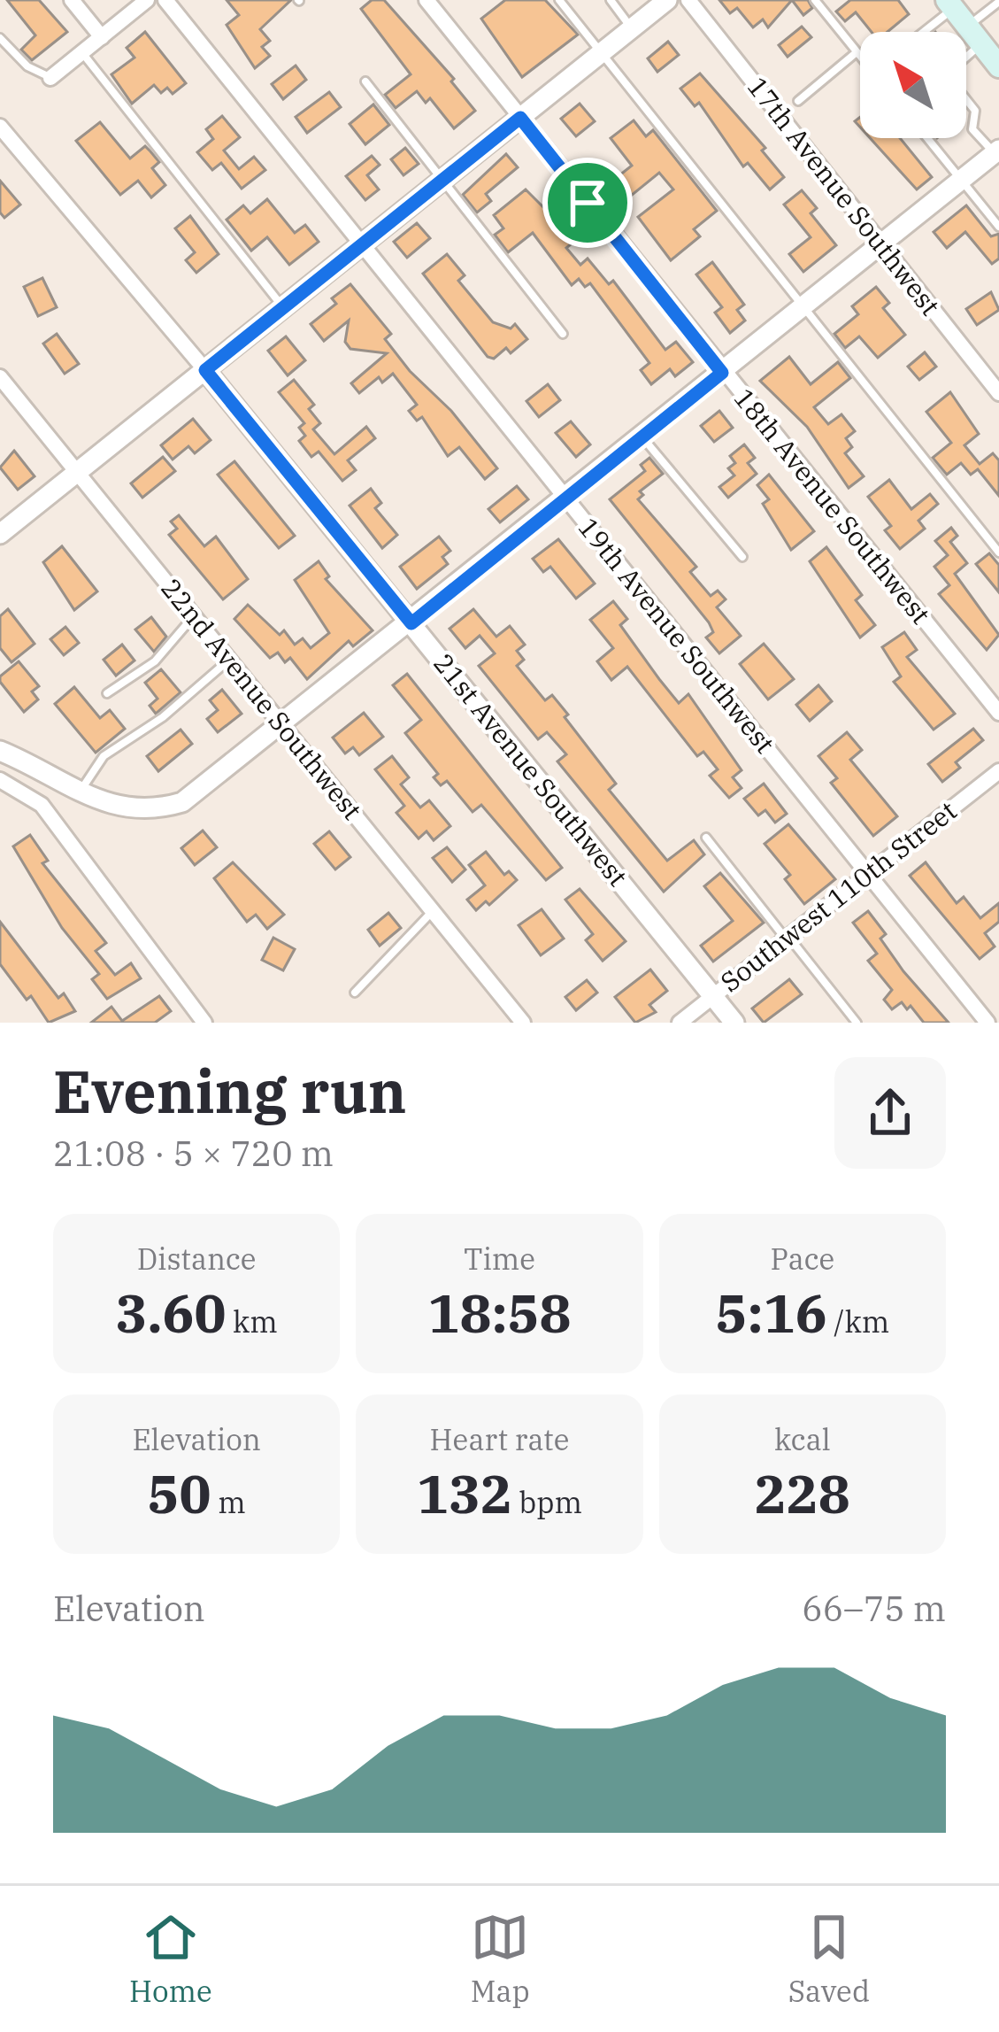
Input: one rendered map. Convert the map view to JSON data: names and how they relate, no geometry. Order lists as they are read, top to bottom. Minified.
{"streets":{"street":["17th Avenue Southwest","18th Avenue Southwest","19th Avenue Southwest","22nd Avenue Southwest","21st Avenue Southwest","Southwest 110th Street"]},"crossings":[["19th Avenue Southwest","Southwest 110th Street"],["21st Avenue Southwest","Southwest 110th Street"]],"north":"top left","page":{"heading":["Evening run","21:08 · 5 × 720 m"],"stats":[["Distance","3.60 km"],["Time","18:58"],["Pace","5:16 /km"],["Elevation","50 m"],["Heart rate","132 bpm"],["kcal","228"]],"chart":["Elevation","66–75 m"],"tabs":["Home","Map","Saved"]}}
